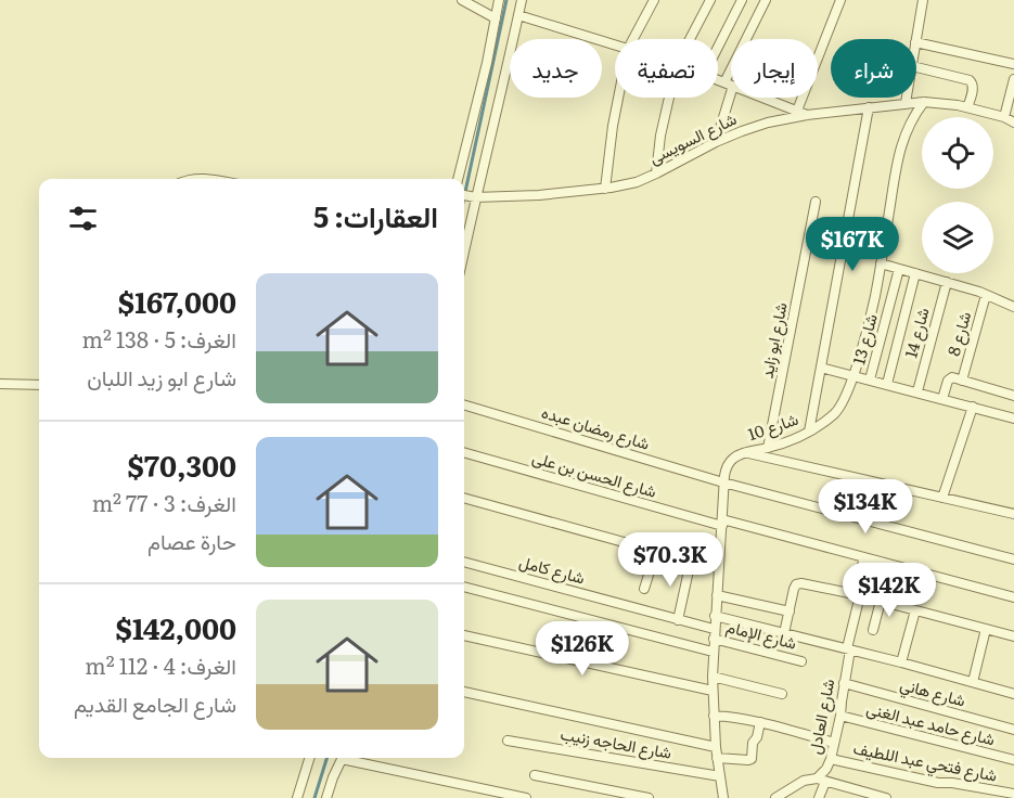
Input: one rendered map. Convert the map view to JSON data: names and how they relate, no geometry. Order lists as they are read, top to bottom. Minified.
{"streets":{"street":["شارع السويسى","شارع 14","شارع 8","شارع 13","شارع ابو زايد","شارع 10","شارع رمضان عبده","شارع الحسن بن على","شارع كامل","شارع الإمام","شارع هاني","شارع العادل","شارع حامد عبد الغنى","شارع الحاجه زنيب","شارع فتحي عبد اللطيف"]},"crossings":[["شارع السويسى","شارع 10"],["شارع ابو زايد","شارع 10"],["شارع 10","شارع رمضان عبده"],["شارع 10","شارع الحسن بن على"],["شارع 10","شارع كامل"],["شارع 10","شارع الإمام"],["شارع 10","شارع الحاجه زنيب"],["شارع الحسن بن على","شارع العادل"],["شارع كامل","شارع الإمام"],["شارع هاني","شارع العادل"],["شارع العادل","شارع حامد عبد الغنى"],["شارع العادل","شارع فتحي عبد اللطيف"]],"page":{"chip":["شراء","إيجار","تصفية","جديد"],"heading":"العقارات: 5","price":["$167K","$134K","$70.3K","$142K","$126K"],"list":[{"name":"$167,000","note":"الغرف: 5 · 138 m² · شارع ابو زيد اللبان"},{"name":"$70,300","note":"الغرف: 3 · 77 m² · حارة عصام"},{"name":"$142,000","note":"الغرف: 4 · 112 m² · شارع الجامع القديم"}]}}
